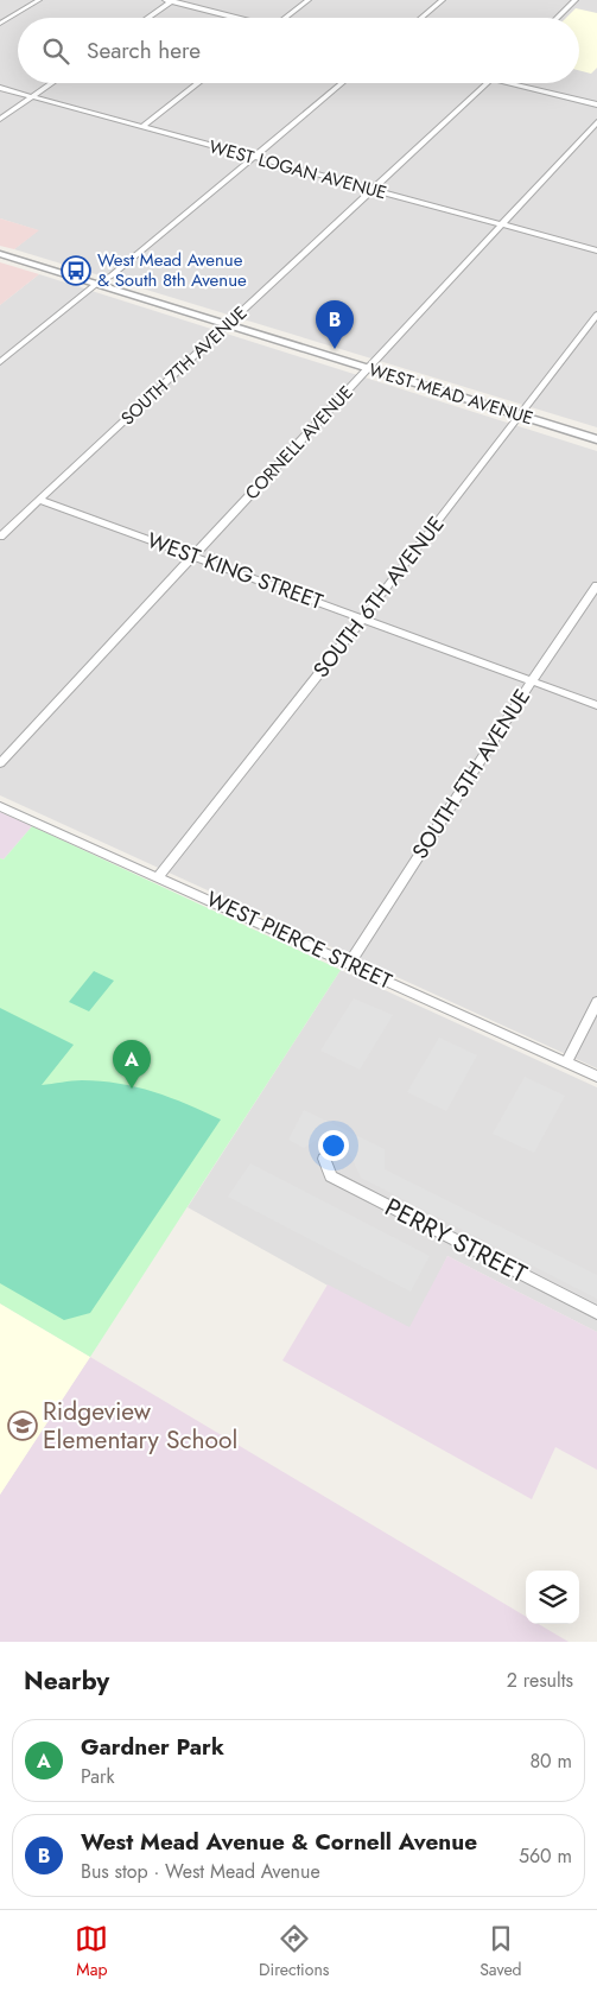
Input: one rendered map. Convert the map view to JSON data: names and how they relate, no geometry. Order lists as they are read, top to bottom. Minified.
{"streets":{"street":["WEST LOGAN AVENUE","SOUTH 7TH AVENUE","WEST MEAD AVENUE","CORNELL AVENUE","WEST KING STREET","SOUTH 6TH AVENUE","SOUTH 5TH AVENUE","WEST PIERCE STREET","PERRY STREET"]},"crossings":[["WEST LOGAN AVENUE","SOUTH 7TH AVENUE"],["WEST LOGAN AVENUE","CORNELL AVENUE"],["SOUTH 7TH AVENUE","WEST MEAD AVENUE"],["SOUTH 7TH AVENUE","WEST KING STREET"],["WEST MEAD AVENUE","CORNELL AVENUE"],["WEST MEAD AVENUE","SOUTH 6TH AVENUE"],["CORNELL AVENUE","WEST KING STREET"],["WEST KING STREET","SOUTH 6TH AVENUE"],["WEST KING STREET","SOUTH 5TH AVENUE"],["SOUTH 6TH AVENUE","WEST PIERCE STREET"],["SOUTH 5TH AVENUE","WEST PIERCE STREET"]],"places":{"bus stop":["West Mead Avenue & South 8th Avenue"],"school or university":["Ridgeview Elementary School"]},"page":{"search":"Search here","pins":["B","A"],"heading":["Nearby","2 results"],"list":[{"mark":"A","name":"Gardner Park","note":"Park","value":"80 m"},{"mark":"B","name":"West Mead Avenue & Cornell Avenue","note":"Bus stop · West Mead Avenue","value":"560 m"}],"nav":["Map","Directions","Saved"]}}
